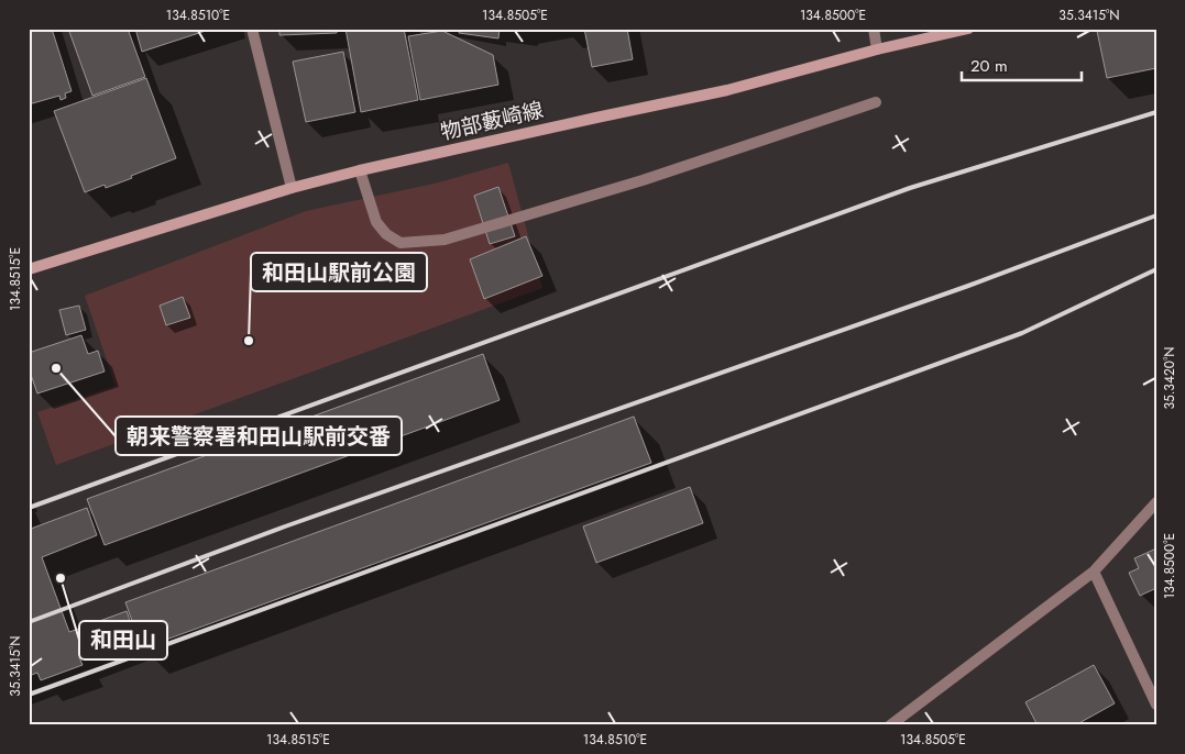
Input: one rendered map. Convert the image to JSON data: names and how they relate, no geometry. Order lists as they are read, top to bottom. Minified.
{"streets":{"main road":["物部藪崎線"]},"places":["和田山駅前公園","朝来警察署和田山駅前交番","和田山"],"scale_bar":"20 m","coordinates":["134.8510°E","134.8505°E","134.8500°E","35.3415°N","134.8515°E","35.3420°N"]}
